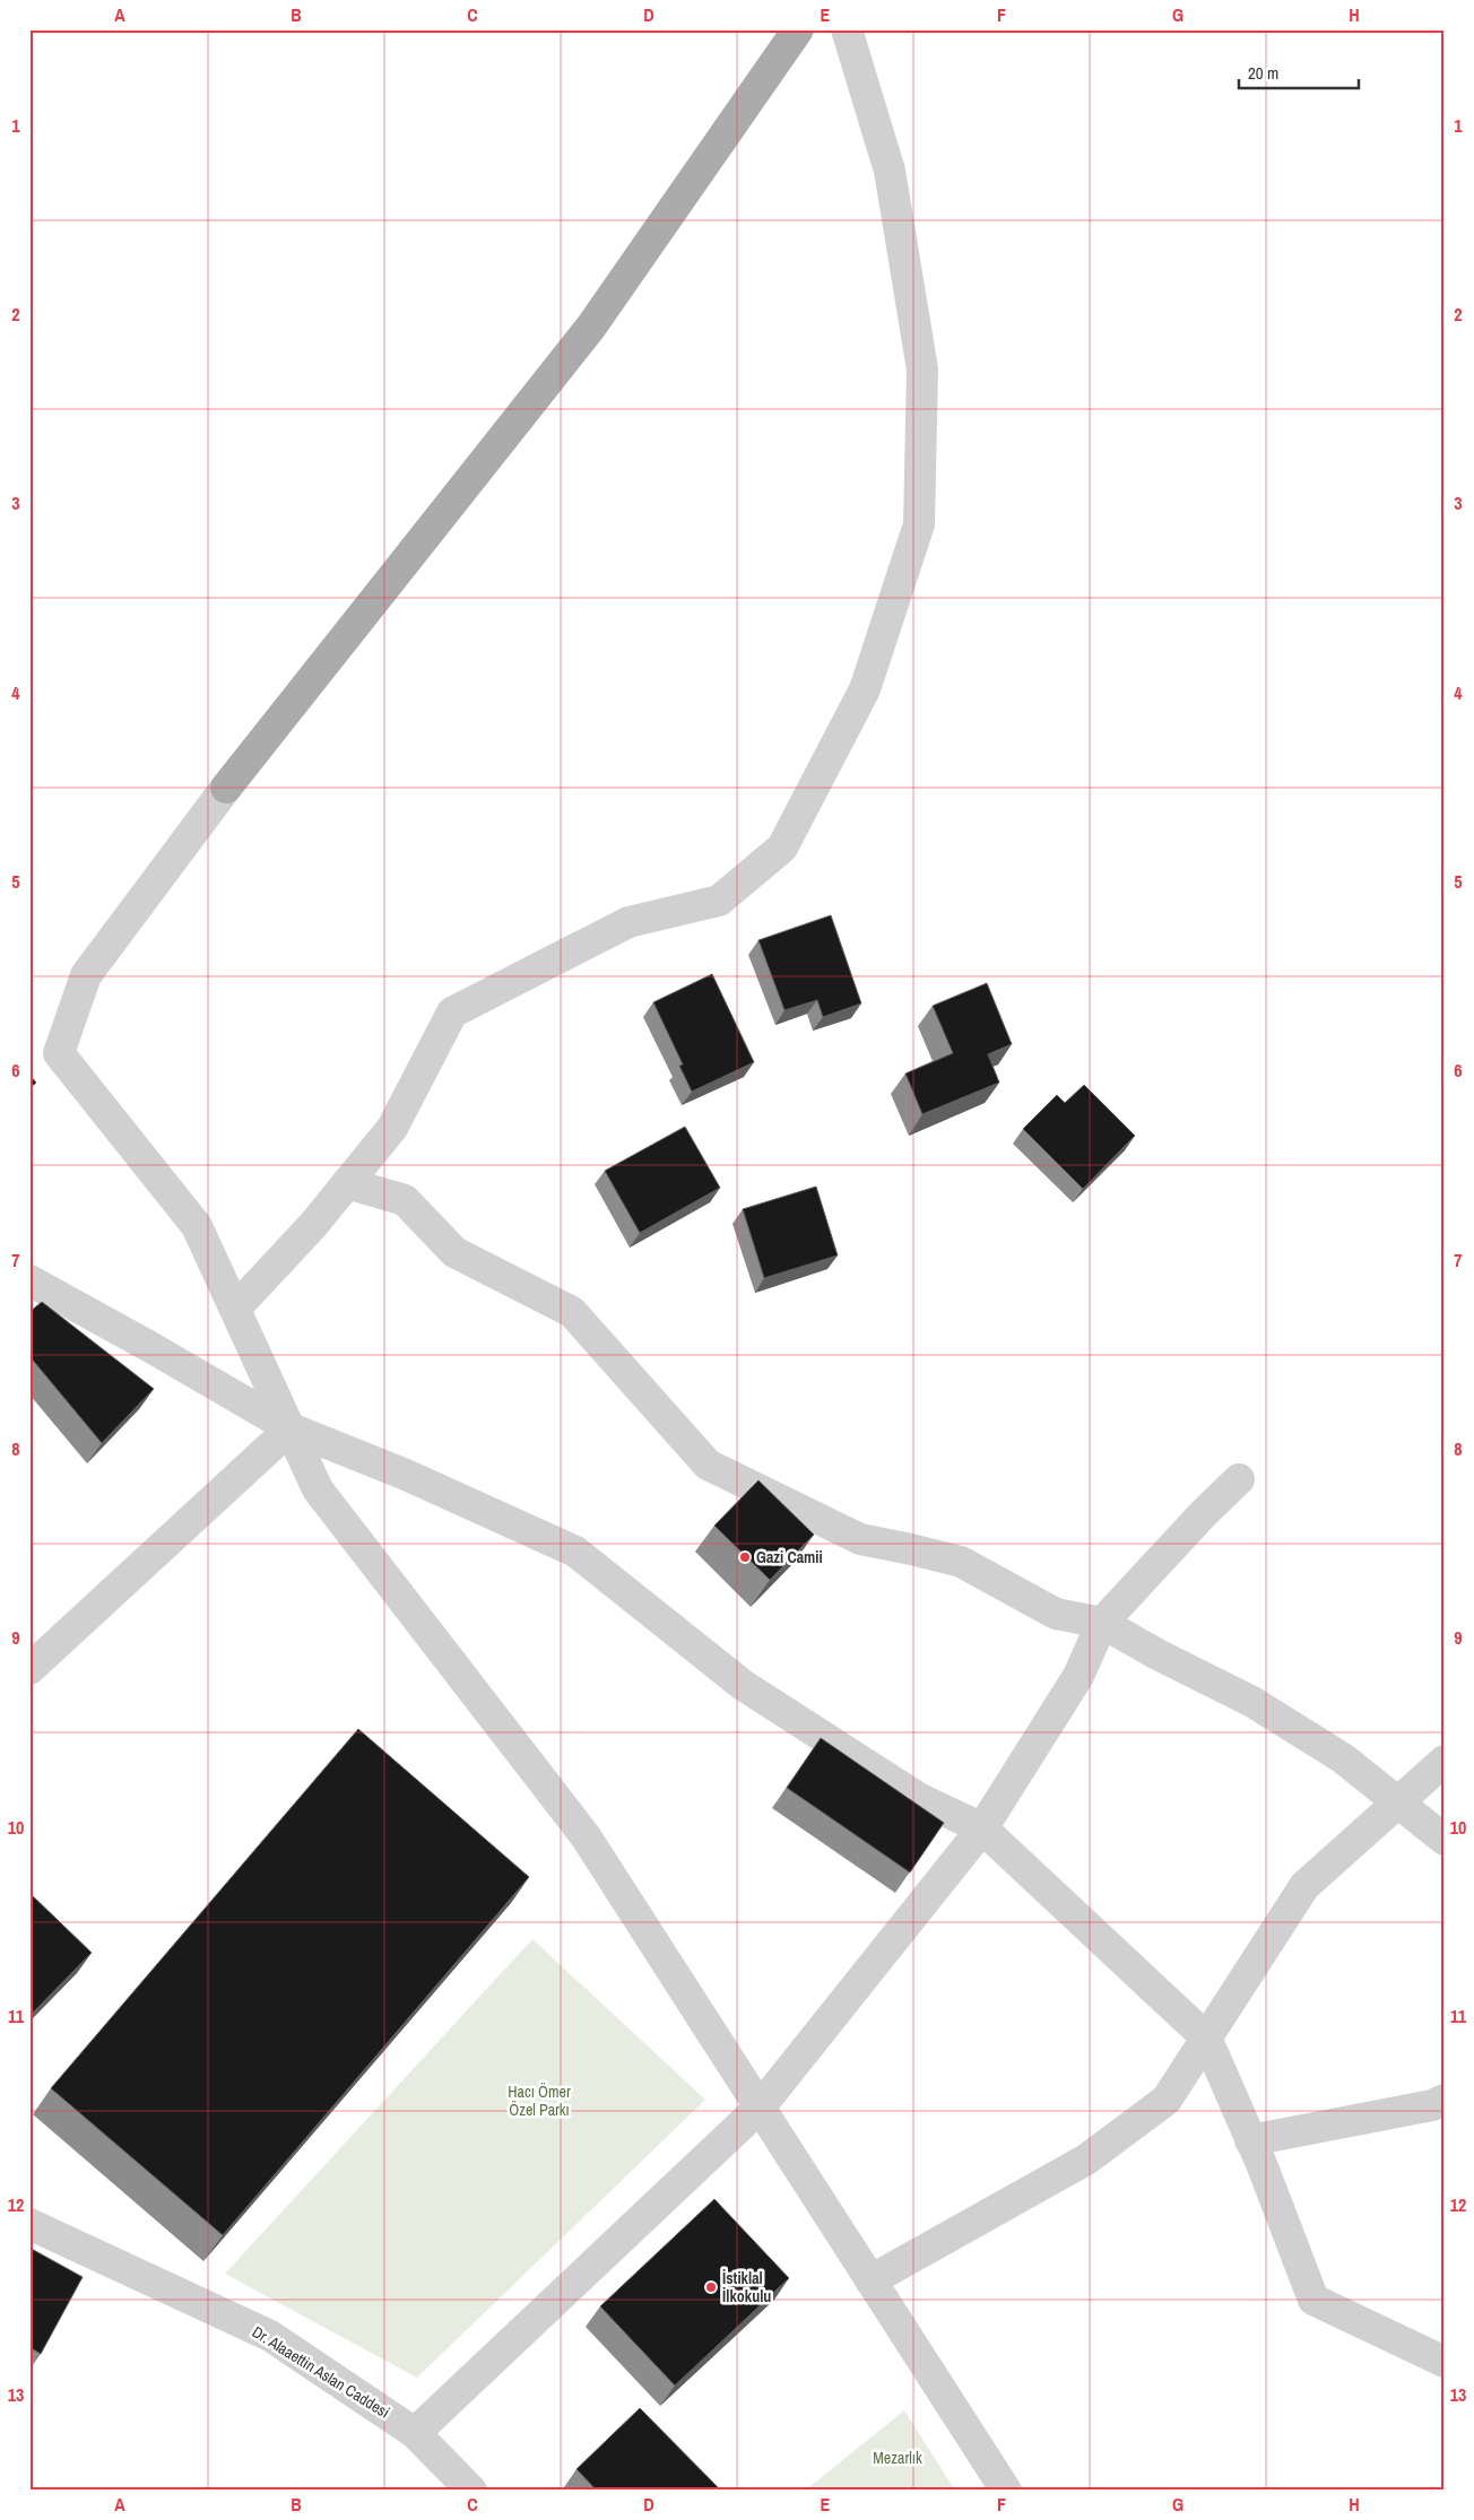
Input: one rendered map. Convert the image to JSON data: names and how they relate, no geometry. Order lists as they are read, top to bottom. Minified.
{"streets":{"street":["Dr. Alaaettin Aslan Caddesi"]},"parks":["Hacı Ömer Özel Parkı","Mezarlık"],"places":["Gazi Camii","İstiklal İlkokulu"],"scale_bar":"20 m","grid":{"columns":["A","B","C","D","E","F","G","H"],"rows":["1","2","3","4","5","6","7","8","9","10","11","12","13"]}}
